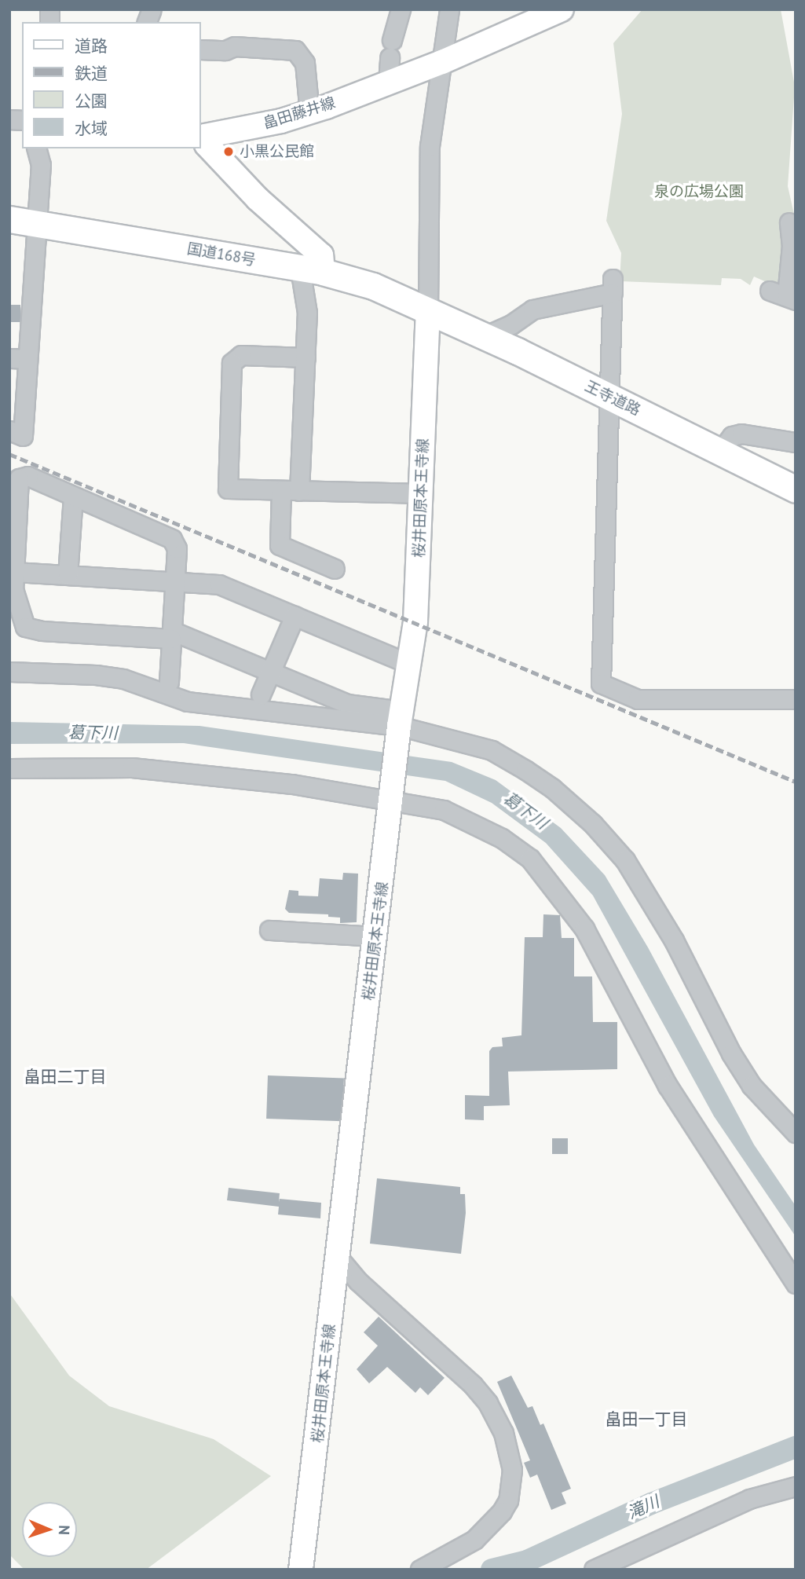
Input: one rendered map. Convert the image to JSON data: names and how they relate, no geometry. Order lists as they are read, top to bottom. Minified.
{"streets":{"highway":["国道168号","王寺道路"],"main road":["畠田藤井線","桜井田原本王寺線"]},"crossings":[["畠田藤井線","国道168号"],["国道168号","王寺道路"],["国道168号","桜井田原本王寺線"],["王寺道路","桜井田原本王寺線"]],"districts":["畠田二丁目","畠田一丁目"],"water":["葛下川","滝川"],"parks":["泉の広場公園"],"places":["小黒公民館"],"legend":["道路","鉄道","公園","水域"],"north":"right"}
